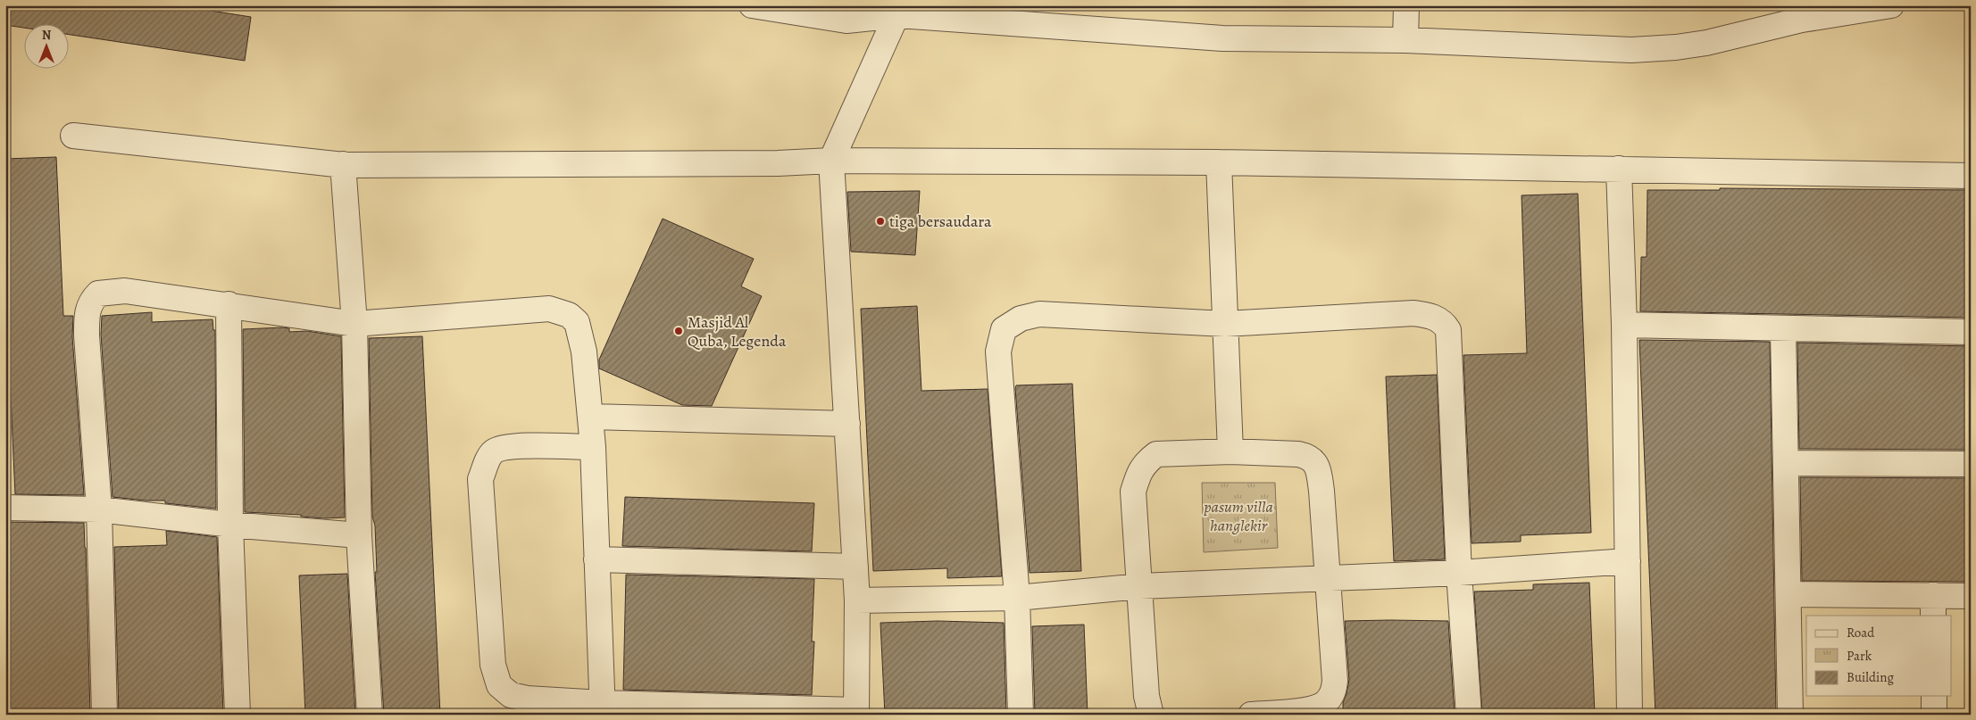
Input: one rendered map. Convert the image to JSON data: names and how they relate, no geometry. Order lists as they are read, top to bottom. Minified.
{"parks":["pasum villa hanglekir"],"places":["tiga bersaudara","Masjid Al Quba, Legenda"],"legend":["Road","Park","Building"],"north":"top"}
